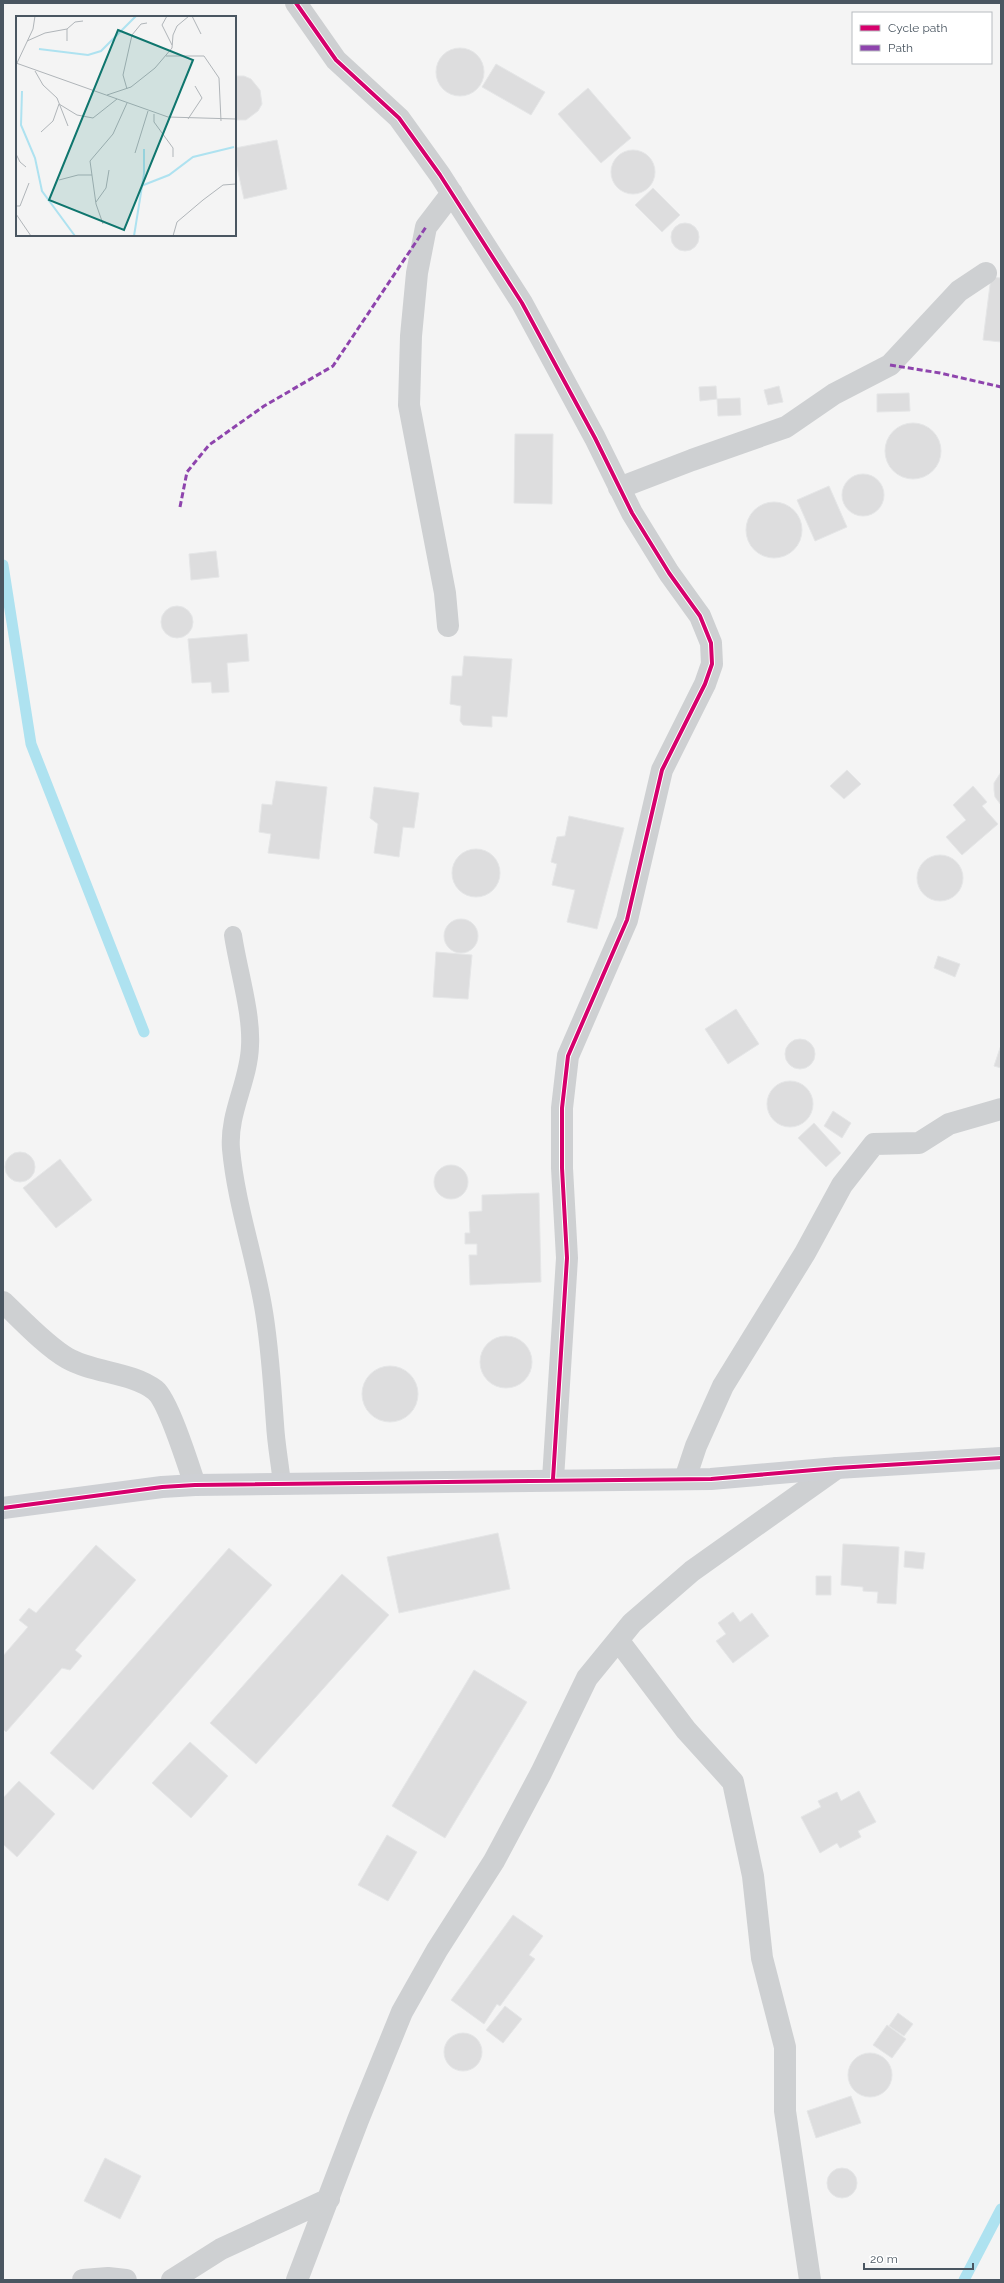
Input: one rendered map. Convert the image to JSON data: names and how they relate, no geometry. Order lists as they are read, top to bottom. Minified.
{"legend":["Cycle path","Path"],"scale_bar":"20 m"}
